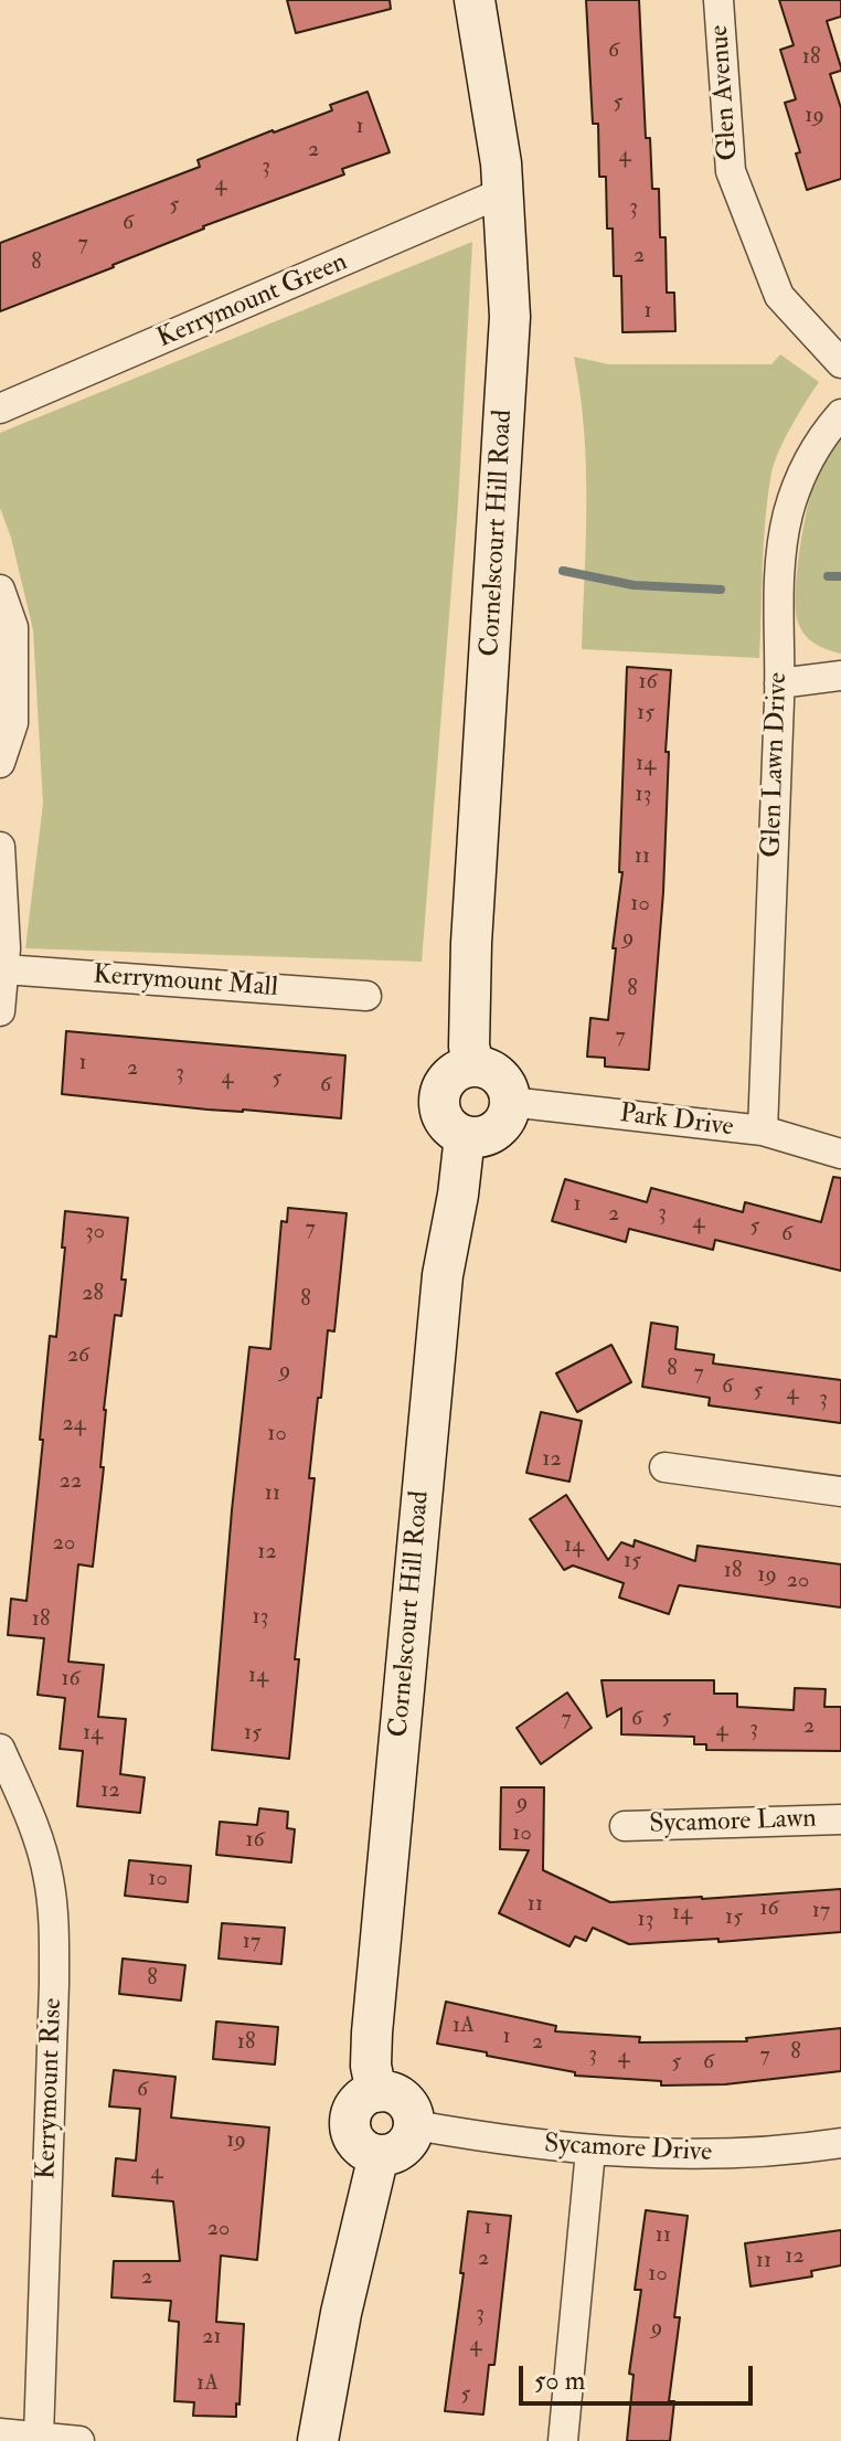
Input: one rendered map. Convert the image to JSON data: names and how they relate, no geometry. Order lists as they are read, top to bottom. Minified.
{"streets":{"main road":["Cornelscourt Hill Road"],"street":["Glen Avenue","Kerrymount Green","Glen Lawn Drive","Kerrymount Mall","Park Drive","Sycamore Lawn","Kerrymount Rise","Sycamore Drive"]},"crossings":[["Kerrymount Green","Cornelscourt Hill Road"],["Cornelscourt Hill Road","Park Drive"],["Cornelscourt Hill Road","Sycamore Drive"],["Glen Lawn Drive","Park Drive"]],"house_numbers":["6","18","5","19","1","2","4","3","4","5","3","6","7","2","8","1","16","15","14","13","11","10","9","8","7","1","2","3","4","5","6","1","3","2","4","5","7","30","6","28","8","26","8","9","7","6","5","4","3","24","10","12","22","11","20","14","12","15","18","19","20","13","18","14","16","5","7","6","2","3","4","14","15","12","9","10","16","10","11","16","17","14","15","13","17","8","1A","1","18","2","8","3","7","4","5","6","6","19","4","1","20","11","12","2","11","10","2","3","9","21","4","1A","5"],"scale_bar":"50 m"}
